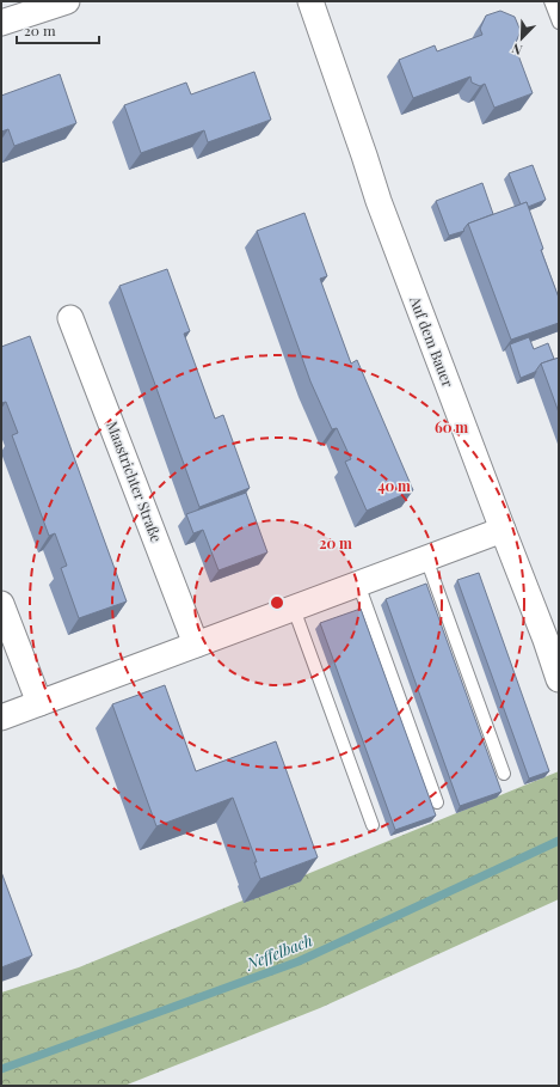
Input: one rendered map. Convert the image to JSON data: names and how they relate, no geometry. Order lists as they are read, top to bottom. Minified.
{"streets":{"street":["Auf dem Bauer","Maastrichter Straße"]},"water":["Neffelbach"],"scale_bar":"20 m","north":"bottom left","rings":["60 m","40 m","20 m"]}
